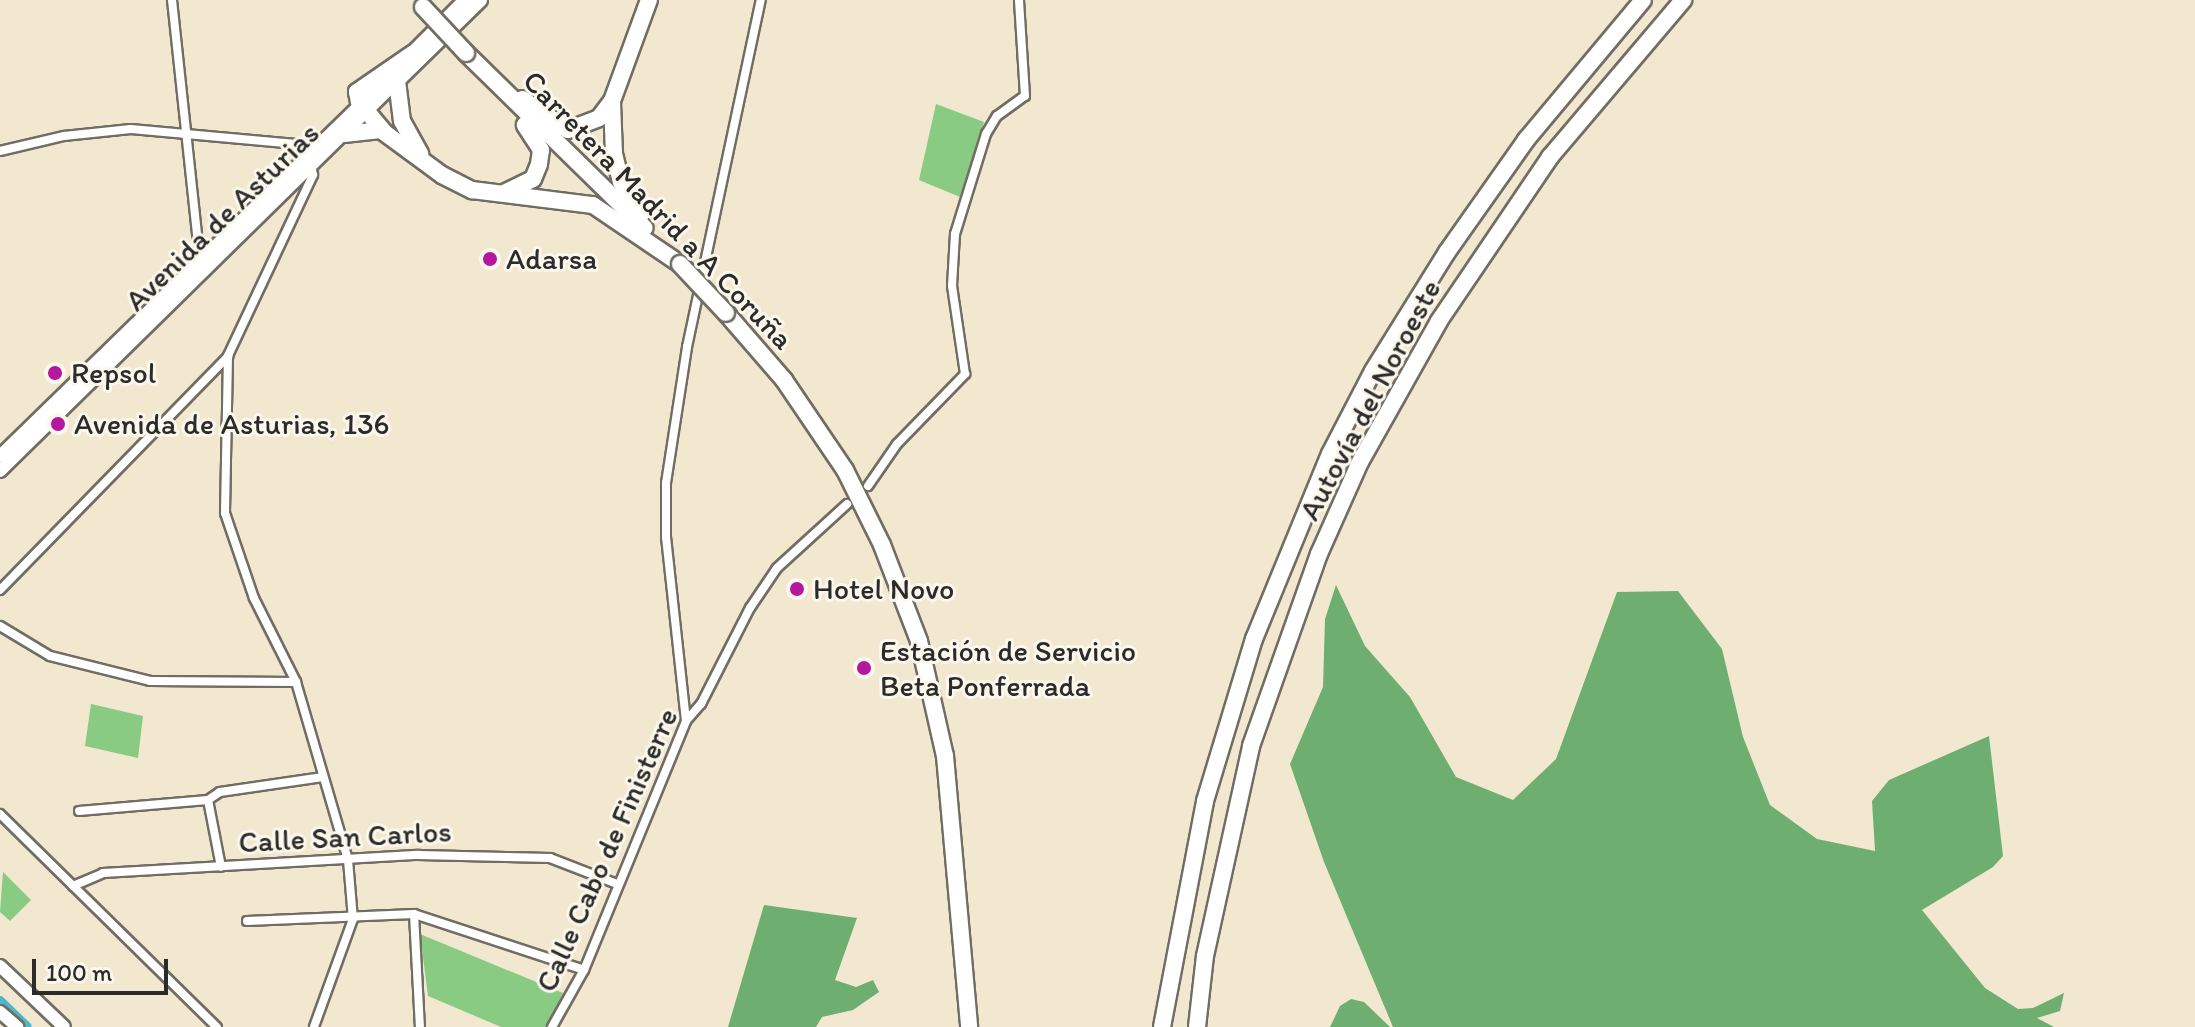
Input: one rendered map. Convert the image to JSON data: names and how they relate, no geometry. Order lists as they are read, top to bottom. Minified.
{"streets":{"highway":["Carretera Madrid a A Coruña","Autovía del Noroeste"],"main road":["Avenida de Asturias"],"street":["Calle San Carlos","Calle Cabo de Finisterre"]},"crossings":[["Calle San Carlos","Calle Cabo de Finisterre"]],"places":["Adarsa","Repsol","Avenida de Asturias, 136","Hotel Novo","Estación de Servicio Beta Ponferrada"],"scale_bar":"100 m"}
